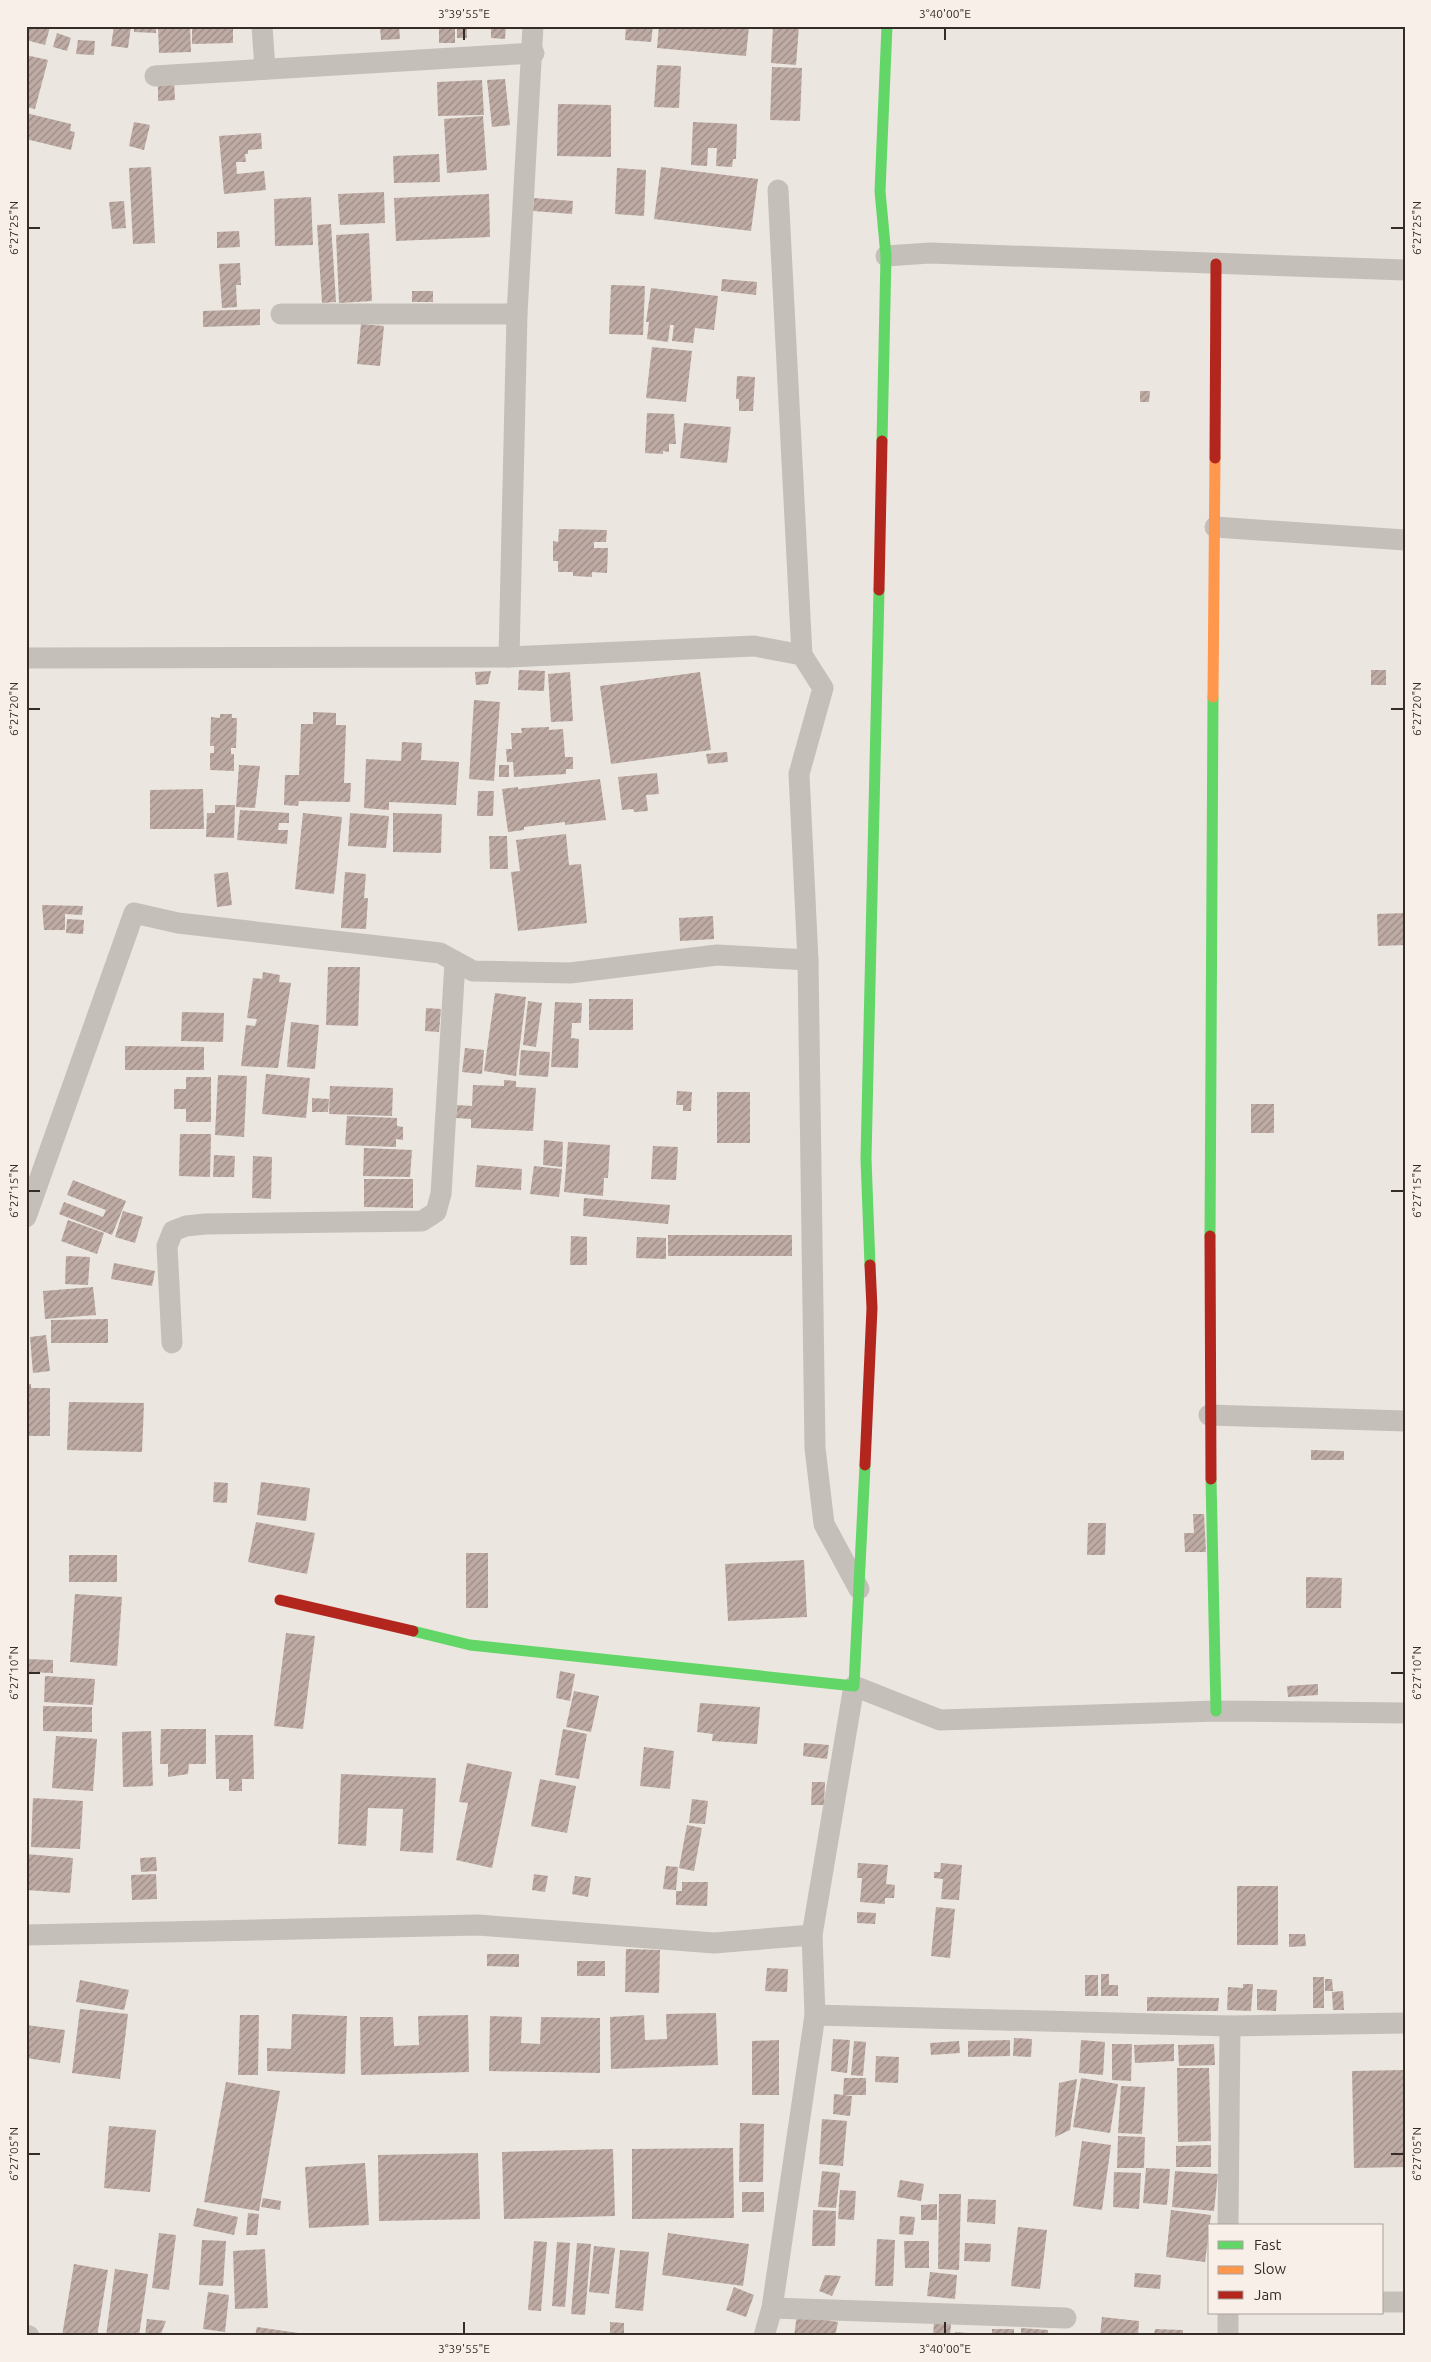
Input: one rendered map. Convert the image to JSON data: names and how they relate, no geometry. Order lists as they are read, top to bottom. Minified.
{"legend":["Fast","Slow","Jam"],"coordinates":["3°39'55\"E","3°40'00\"E","6°27'25\"N","6°27'20\"N","6°27'15\"N","6°27'10\"N","6°27'05\"N"]}
